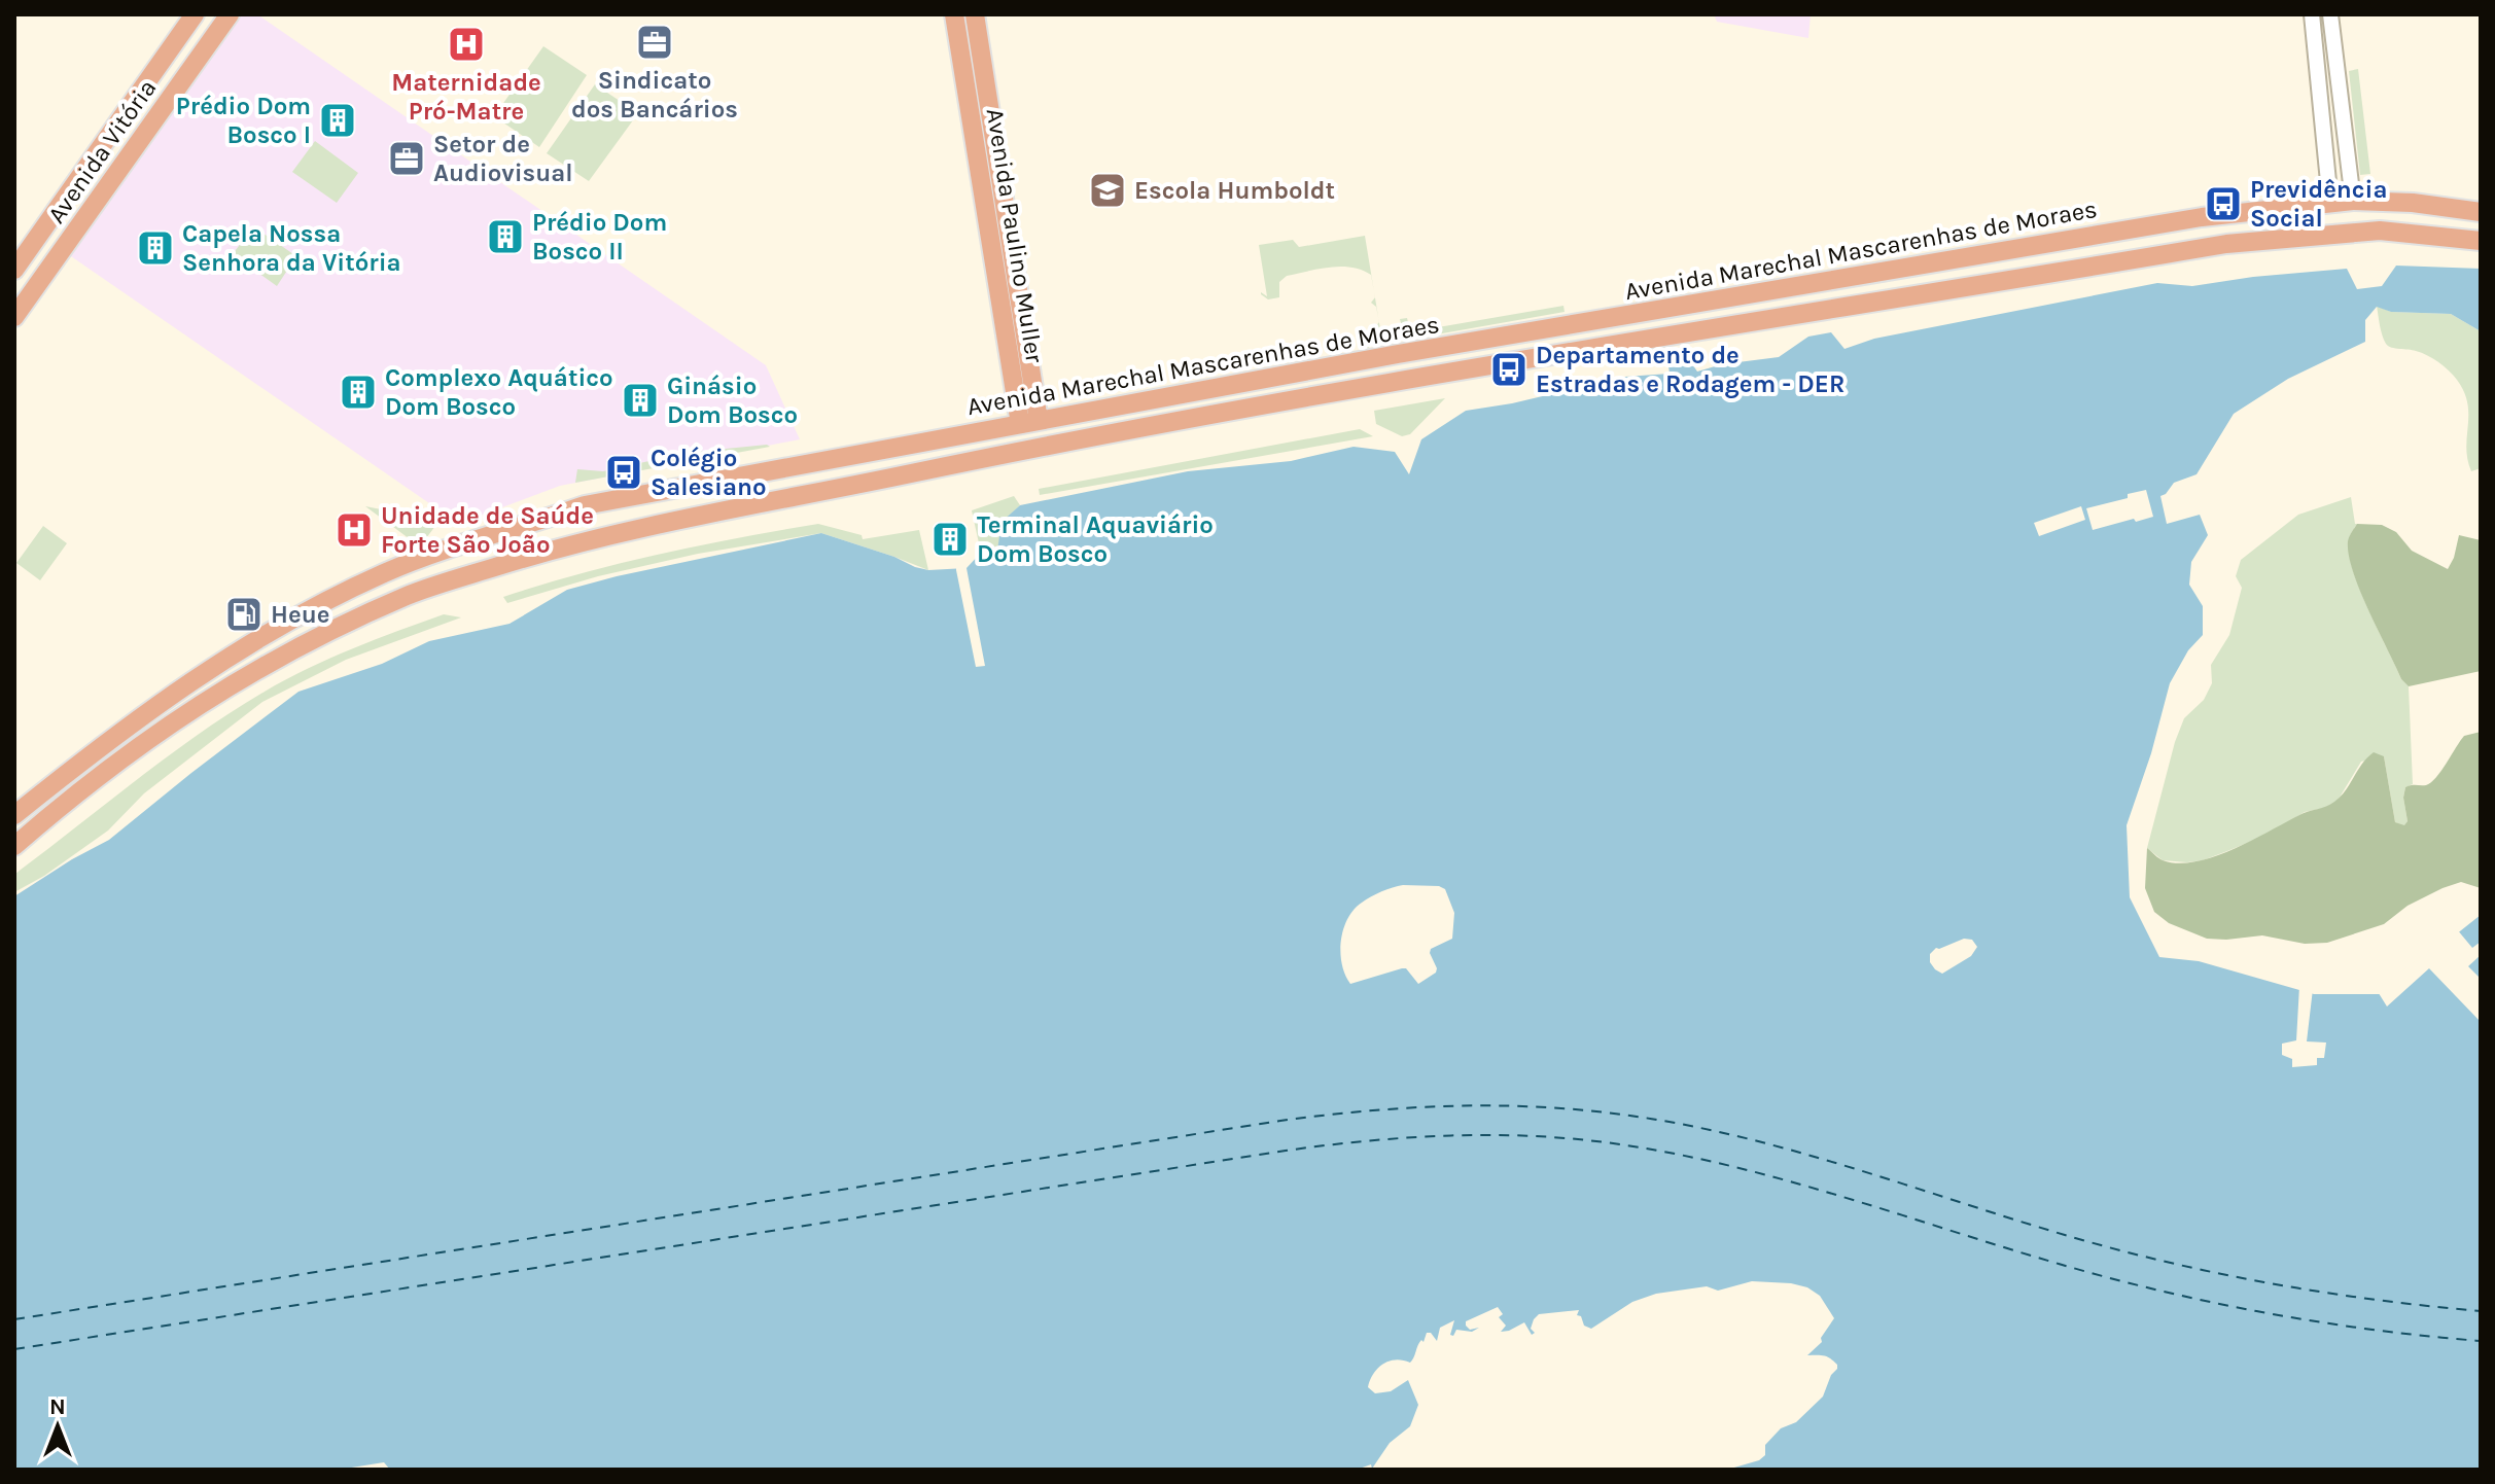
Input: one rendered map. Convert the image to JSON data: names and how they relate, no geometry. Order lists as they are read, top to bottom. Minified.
{"streets":{"main road":["Avenida Vitória","Avenida Paulino Muller","Avenida Marechal Mascarenhas de Moraes"]},"crossings":[["Avenida Paulino Muller","Avenida Marechal Mascarenhas de Moraes"]],"places":{"office":["Sindicato dos Bancários","Setor de Audiovisual"],"hospital":["Maternidade Pró-Matre","Unidade de Saúde Forte São João"],"building":["Prédio Dom Bosco I","Prédio Dom Bosco II","Capela Nossa Senhora da Vitória","Complexo Aquático Dom Bosco","Ginásio Dom Bosco","Terminal Aquaviário Dom Bosco"],"school or university":["Escola Humboldt"],"bus stop":["Previdência Social","Departamento de Estradas e Rodagem - DER","Colégio Salesiano"],"fuel station":["Heue"]},"north":"top"}
